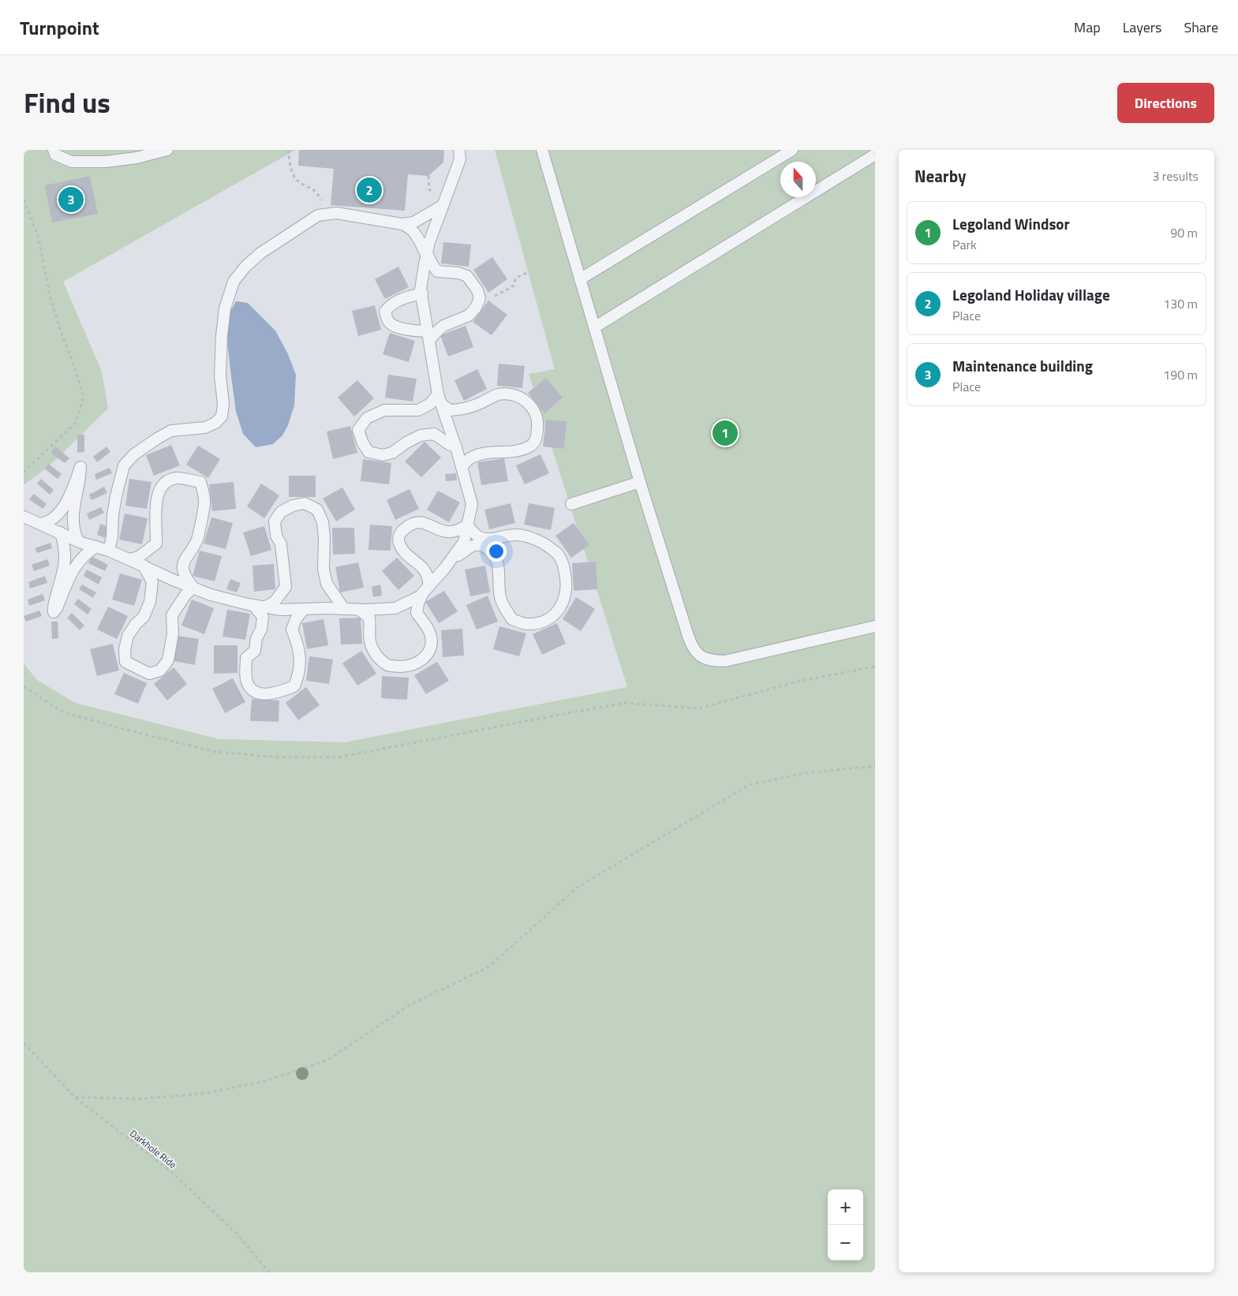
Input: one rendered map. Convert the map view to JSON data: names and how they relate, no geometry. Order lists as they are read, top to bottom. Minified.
{"streets":{"path":["Darkhole Ride"]},"north":"top","page":{"header":"Turnpoint","nav":["Map","Layers","Share"],"title":"Find us","buttons":"Directions","heading":["Nearby","3 results"],"pins":["2","3","1"],"list":[{"mark":"1","name":"Legoland Windsor","note":"Park","value":"90 m"},{"mark":"2","name":"Legoland Holiday village","note":"Place","value":"130 m"},{"mark":"3","name":"Maintenance building","note":"Place","value":"190 m"}],"map_buttons":["+","−"]}}
